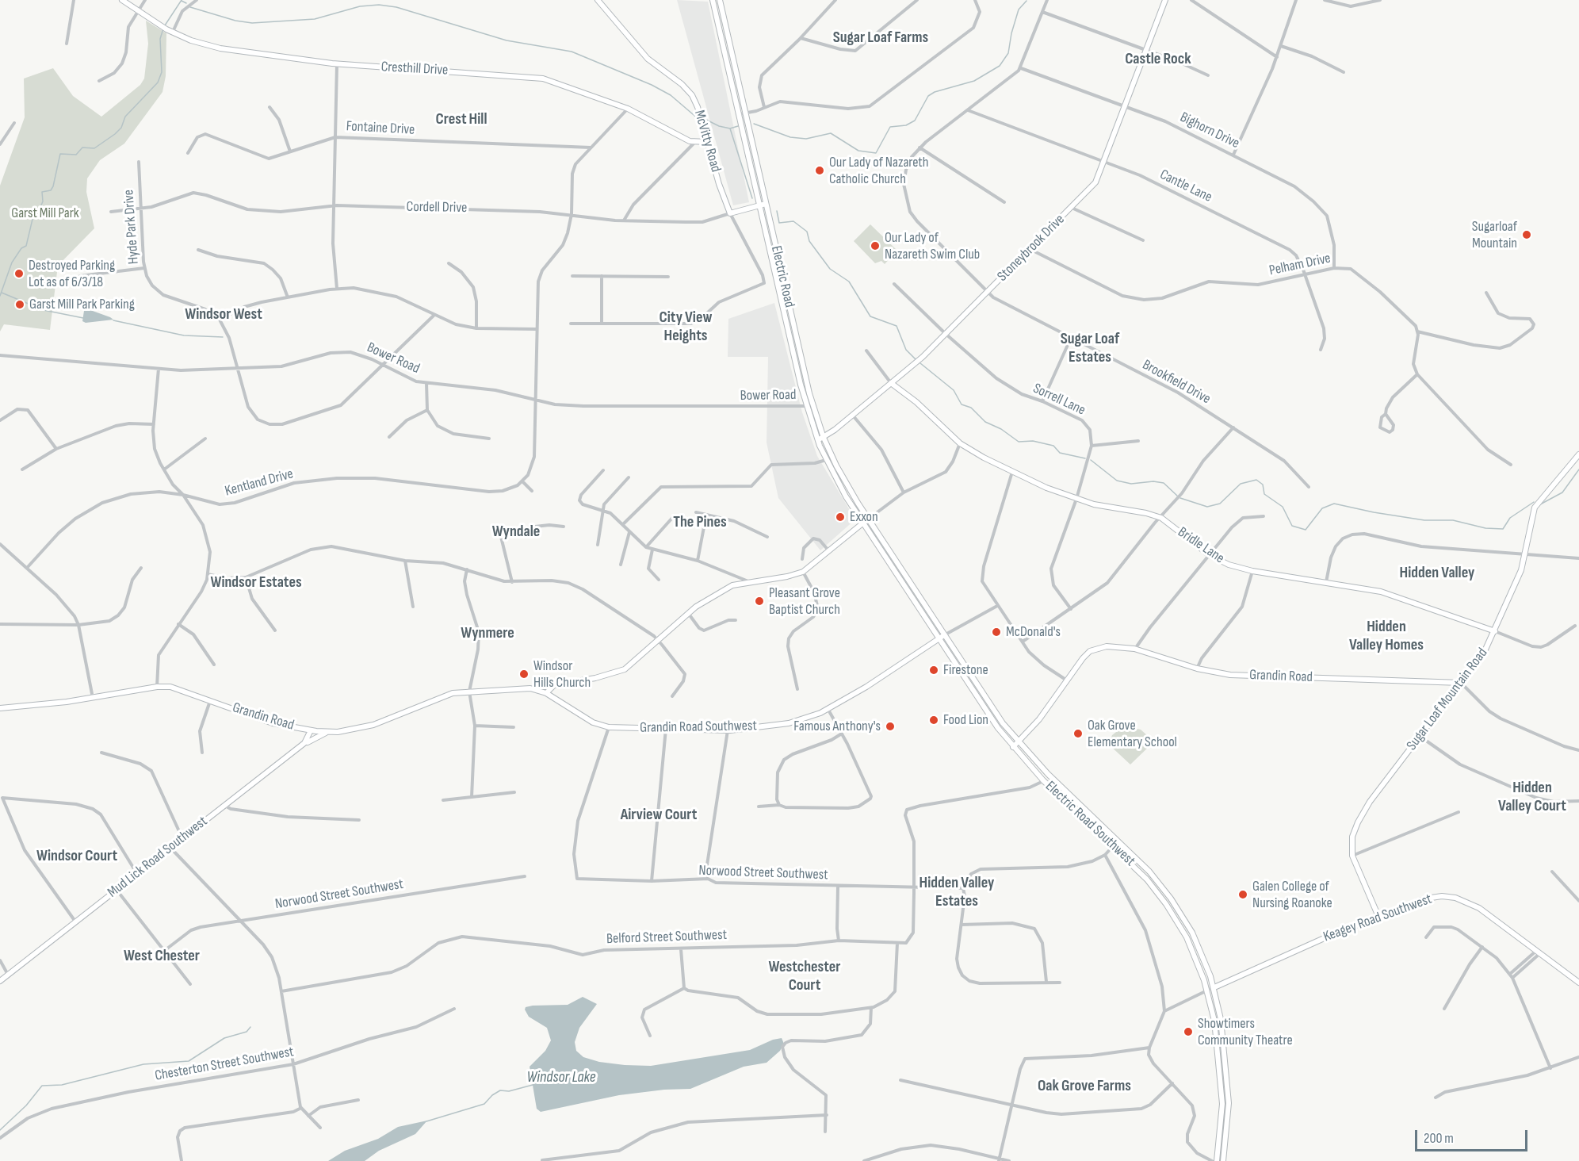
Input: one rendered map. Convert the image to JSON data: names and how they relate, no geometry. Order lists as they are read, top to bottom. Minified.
{"streets":{"street":["Cresthill Drive","Fontaine Drive","Bighorn Drive","McVitty Road","Cantle Lane","Cordell Drive","Hyde Park Drive","Stoneybrook Drive","Pelham Drive","Electric Road","Bower Road","Brookfield Drive","Sorrell Lane","Kentland Drive","Bridle Lane","Grandin Road","Sugar Loaf Mountain Road","Grandin Road Southwest","Electric Road Southwest","Mud Lick Road Southwest","Norwood Street Southwest","Keagey Road Southwest","Belford Street Southwest","Chesterton Street Southwest"]},"crossings":[["Cresthill Drive","McVitty Road"],["Bighorn Drive","Stoneybrook Drive"],["Bighorn Drive","Pelham Drive"],["McVitty Road","Cordell Drive"],["Cantle Lane","Stoneybrook Drive"],["Cantle Lane","Pelham Drive"],["Cordell Drive","Hyde Park Drive"],["Cordell Drive","Electric Road"],["Stoneybrook Drive","Pelham Drive"],["Stoneybrook Drive","Electric Road"],["Stoneybrook Drive","Brookfield Drive"],["Stoneybrook Drive","Sorrell Lane"],["Stoneybrook Drive","Bridle Lane"],["Electric Road","Bower Road"],["Electric Road","Electric Road Southwest"],["Bridle Lane","Sugar Loaf Mountain Road"],["Grandin Road","Sugar Loaf Mountain Road"],["Grandin Road","Grandin Road Southwest"],["Grandin Road","Electric Road Southwest"],["Grandin Road","Mud Lick Road Southwest"],["Sugar Loaf Mountain Road","Keagey Road Southwest"],["Grandin Road Southwest","Electric Road Southwest"],["Grandin Road Southwest","Norwood Street Southwest"],["Electric Road Southwest","Keagey Road Southwest"]],"districts":["Sugar Loaf Farms","Castle Rock","Crest Hill","Windsor West","City View Heights","Sugar Loaf Estates","The Pines","Wyndale","Hidden Valley","Windsor Estates","Hidden Valley Homes","Wynmere","Hidden Valley Court","Airview Court","Windsor Court","Hidden Valley Estates","West Chester","Westchester Court","Oak Grove Farms"],"water":["Windsor Lake"],"parks":["Garst Mill Park"],"places":["Our Lady of Nazareth Catholic Church","Sugarloaf Mountain","Our Lady of Nazareth Swim Club","Destroyed Parking Lot as of 6/3/18","Garst Mill Park Parking","Exxon","Pleasant Grove Baptist Church","McDonald's","Firestone","Windsor Hills Church","Food Lion","Famous Anthony's","Oak Grove Elementary School","Galen College of Nursing Roanoke","Showtimers Community Theatre"],"scale_bar":"200 m"}
